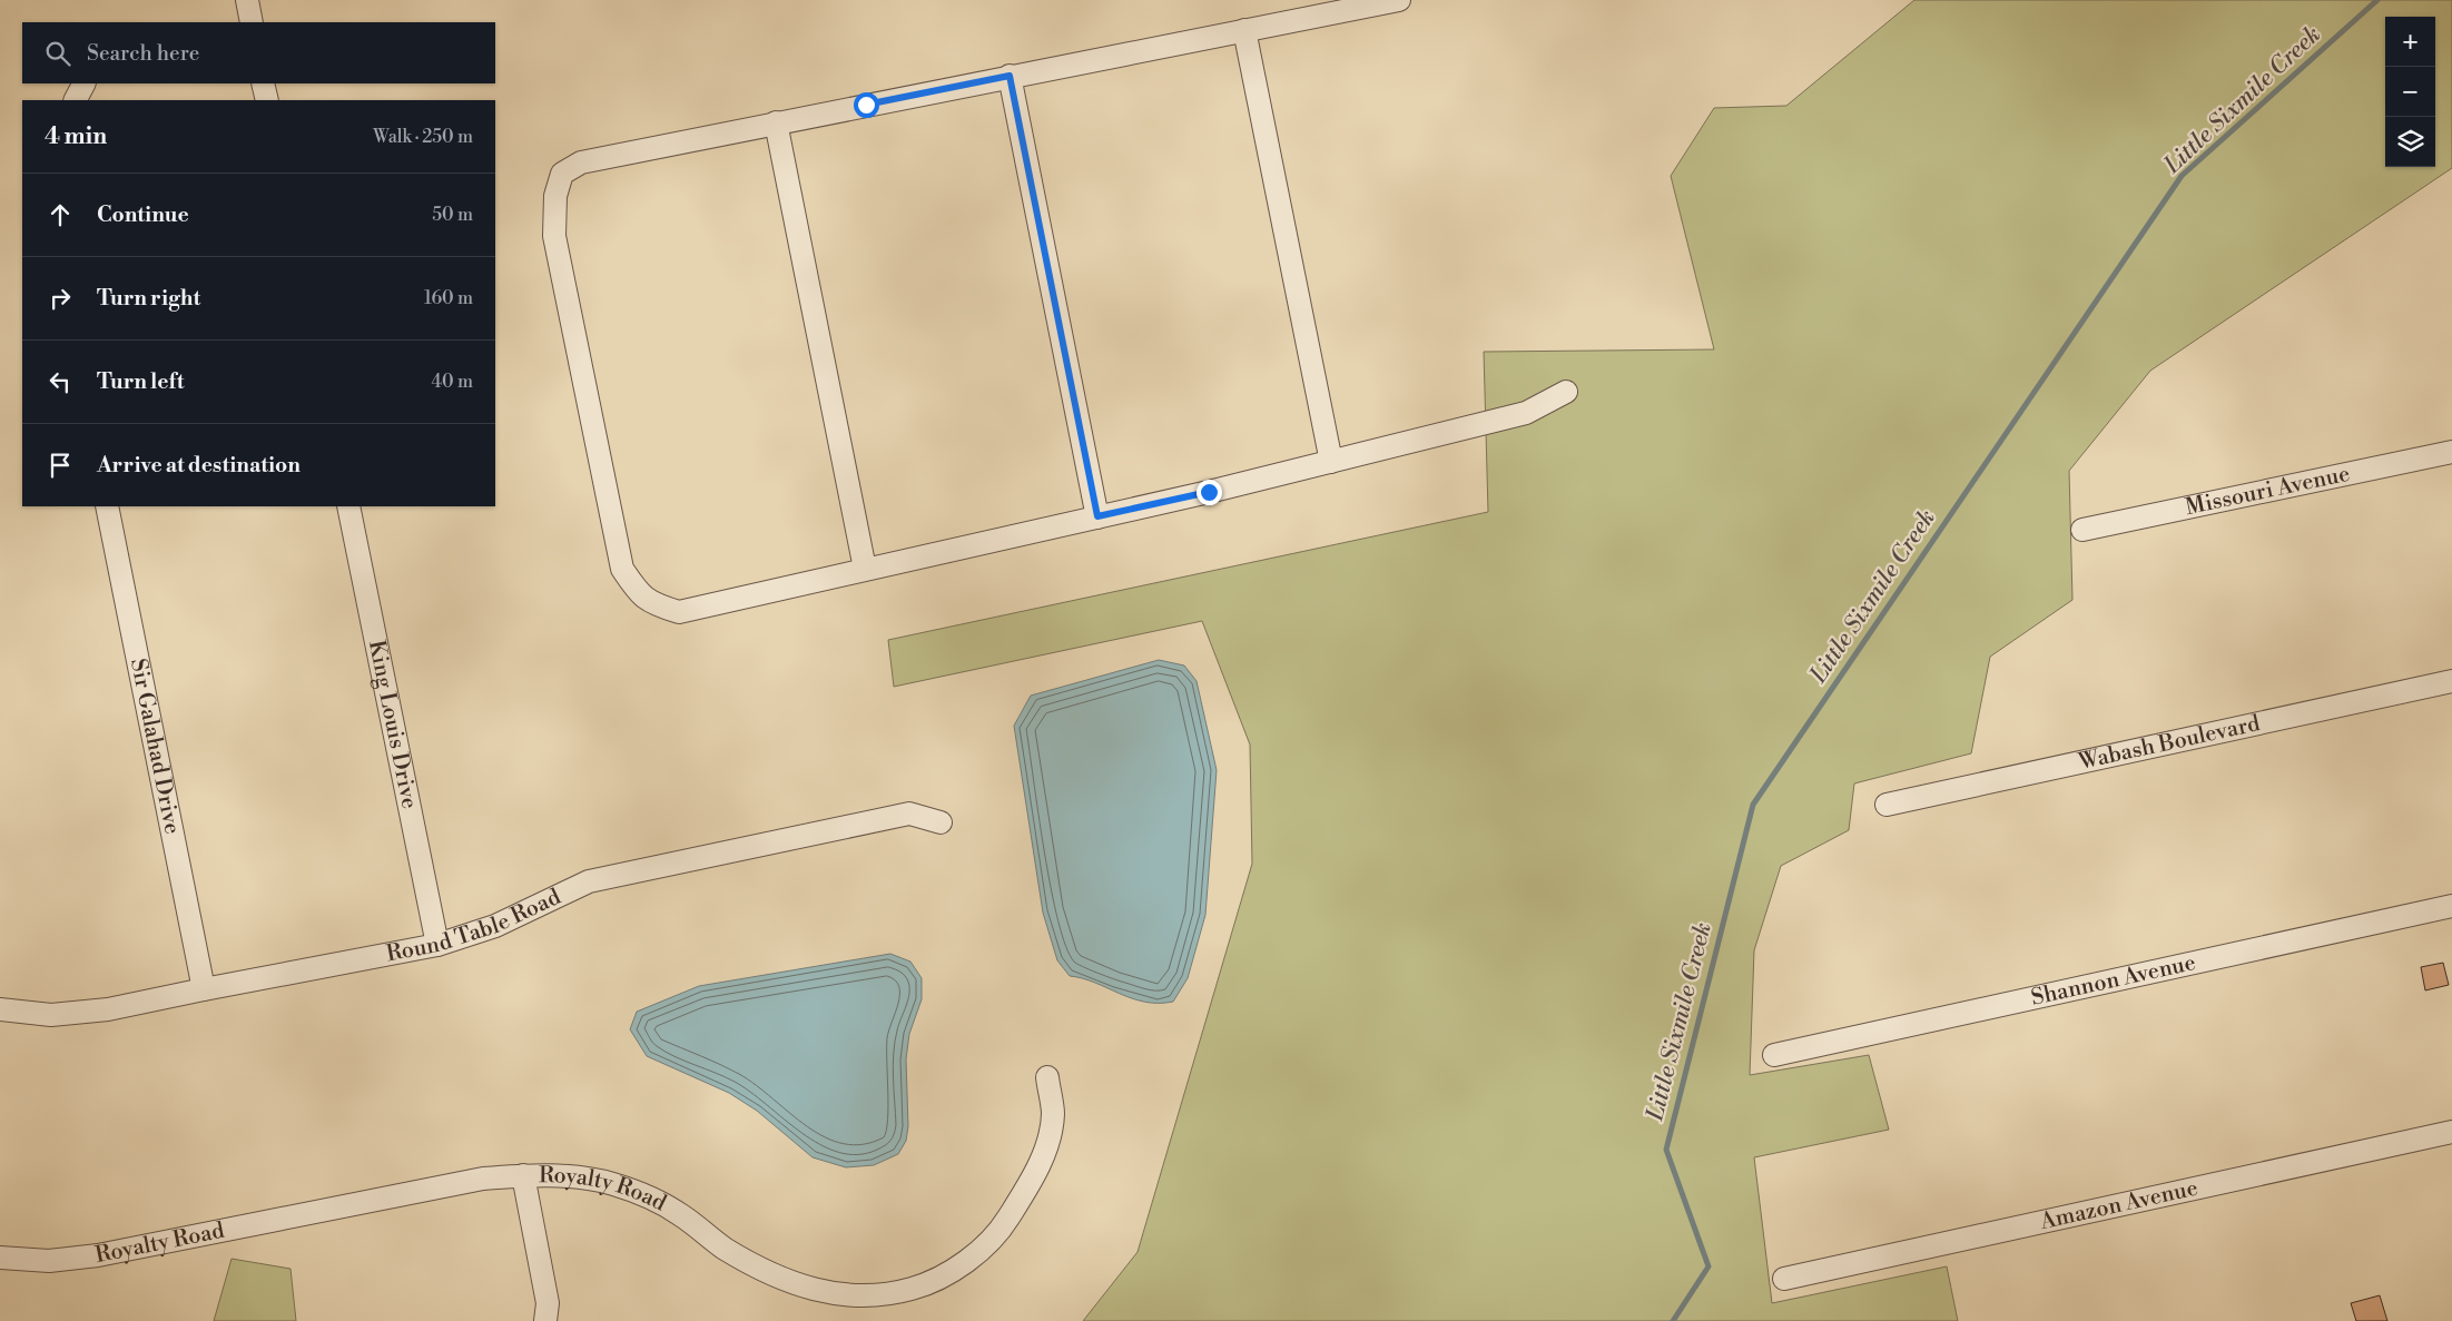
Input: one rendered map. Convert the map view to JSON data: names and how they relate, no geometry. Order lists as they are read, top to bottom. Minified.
{"streets":{"street":["Missouri Avenue","King Louis Drive","Wabash Boulevard","Sir Galahad Drive","Round Table Road","Shannon Avenue","Royalty Road","Amazon Avenue"]},"crossings":[["King Louis Drive","Round Table Road"],["Sir Galahad Drive","Round Table Road"]],"water":["Little Sixmile Creek"],"page":{"map_buttons":["+","−"],"search":"Search here","heading":["4 min","Walk · 250 m"],"list":[["Continue","50 m"],["Turn right","160 m"],["Turn left","40 m"],"Arrive at destination"]}}
